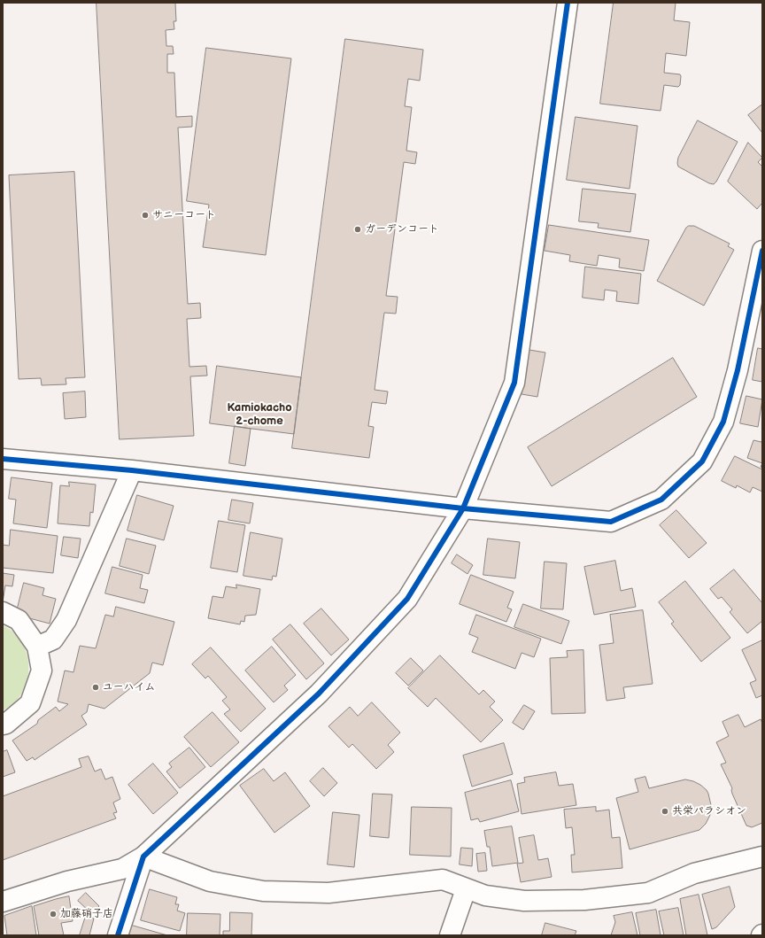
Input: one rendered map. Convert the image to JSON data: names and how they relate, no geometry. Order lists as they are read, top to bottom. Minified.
{"districts":["Kamiokacho 2-chome"],"places":["サニーコート","ガーデンコート","ユーハイム","共栄パラシオン","加藤硝子店"]}
